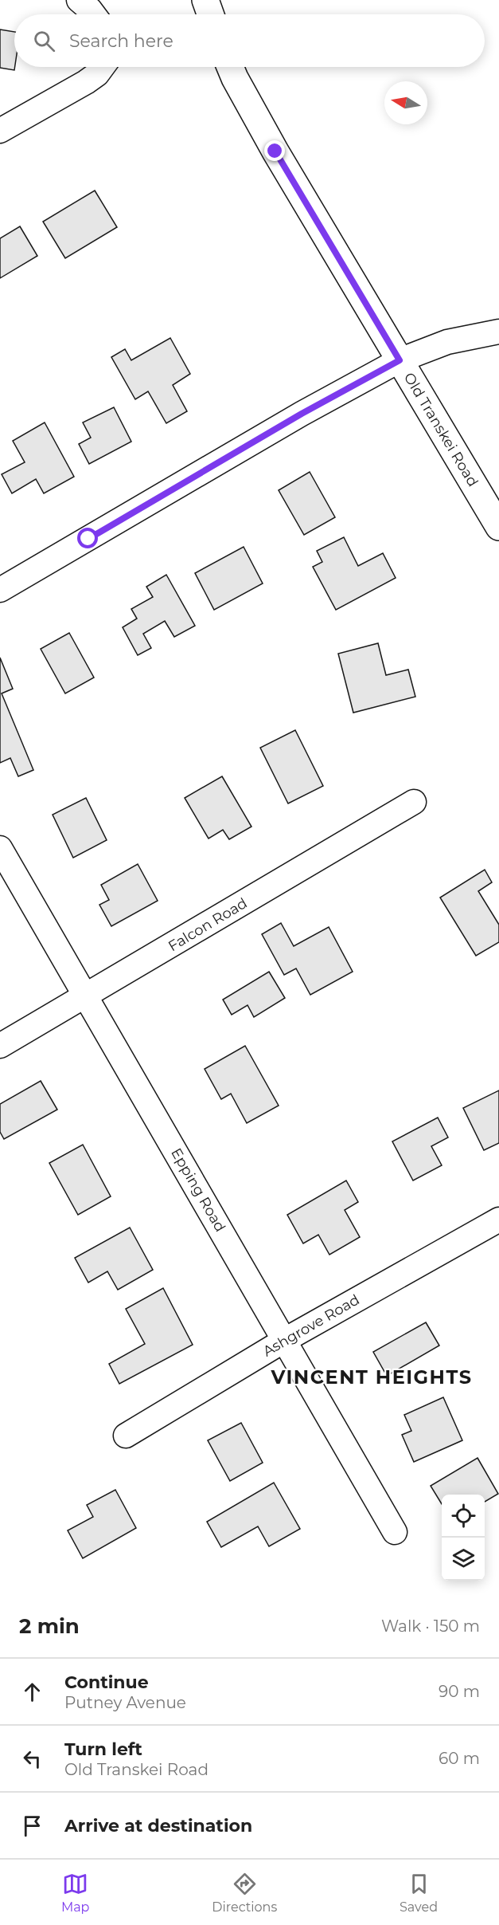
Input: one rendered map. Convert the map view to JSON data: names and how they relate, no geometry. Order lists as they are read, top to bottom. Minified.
{"streets":{"main road":["Old Transkei Road"],"street":["Falcon Road","Epping Road","Ashgrove Road"]},"crossings":[["Falcon Road","Epping Road"],["Epping Road","Ashgrove Road"]],"districts":["VINCENT HEIGHTS"],"north":"left","page":{"search":"Search here","heading":["2 min","Walk · 150 m"],"list":[["Continue","Putney Avenue","90 m"],["Turn left","Old Transkei Road","60 m"],"Arrive at destination"],"nav":["Map","Directions","Saved"]}}
